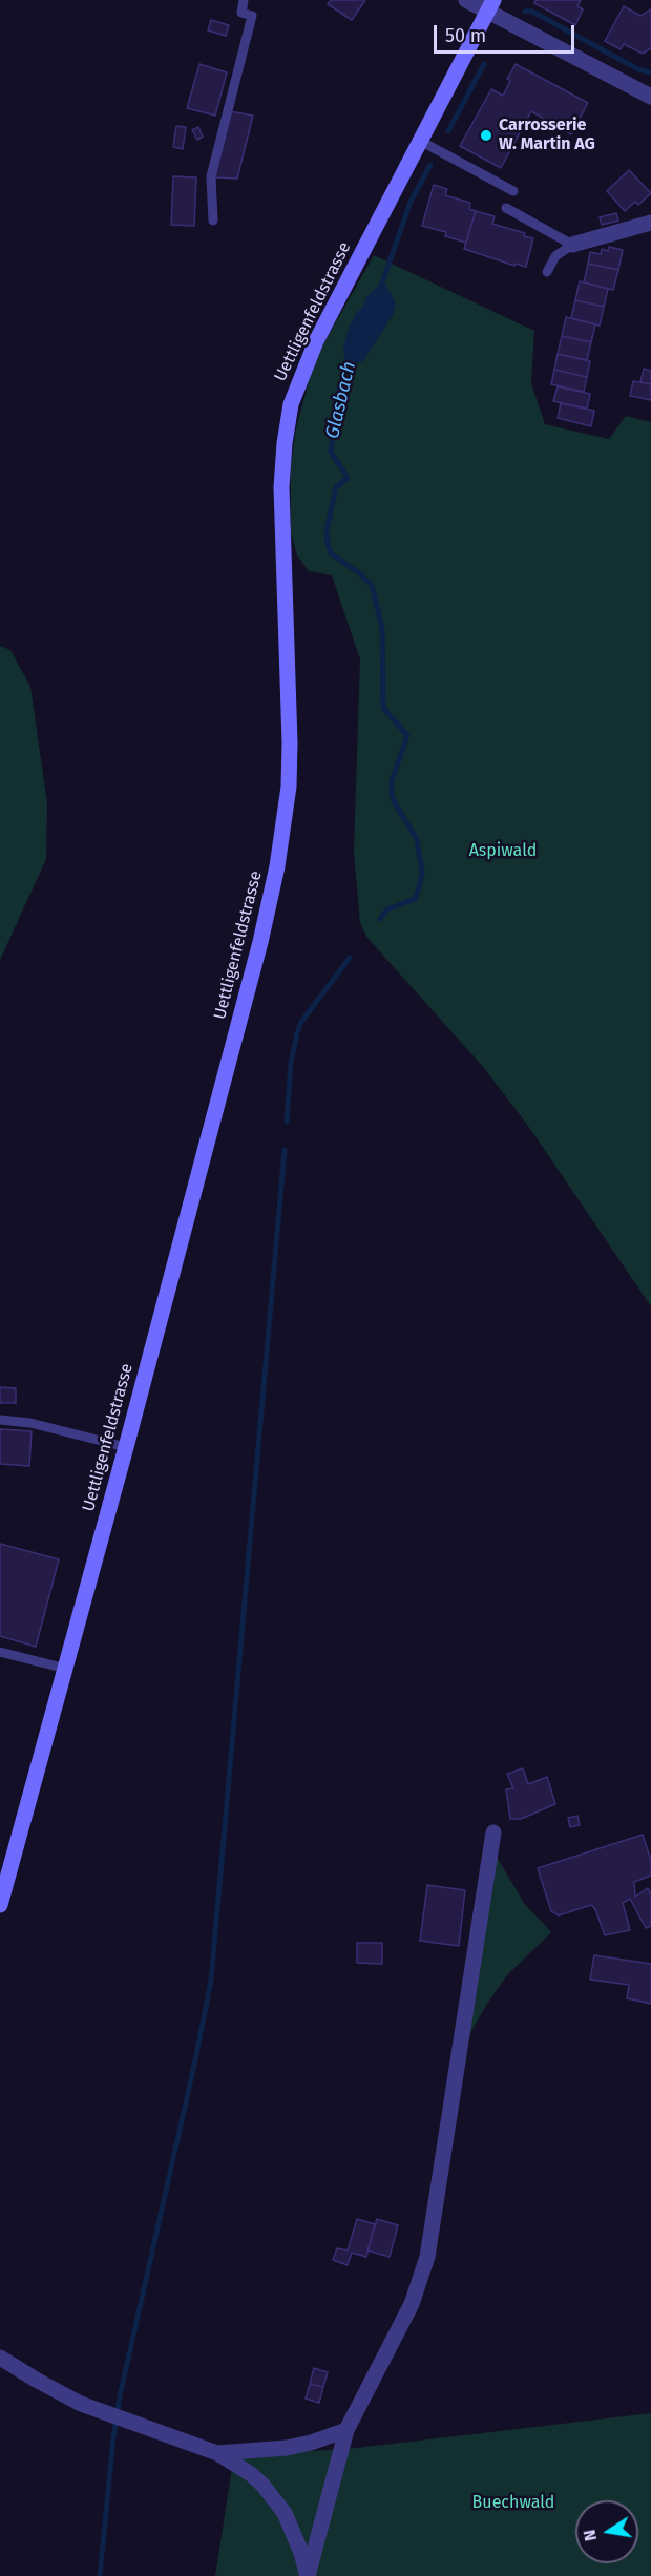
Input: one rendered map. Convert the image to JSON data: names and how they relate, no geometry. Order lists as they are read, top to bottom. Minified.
{"streets":{"main road":["Uettligenfeldstrasse"]},"water":["Glasbach"],"parks":["Aspiwald","Buechwald"],"places":["Carrosserie W. Martin AG"],"scale_bar":"50 m","north":"left"}
